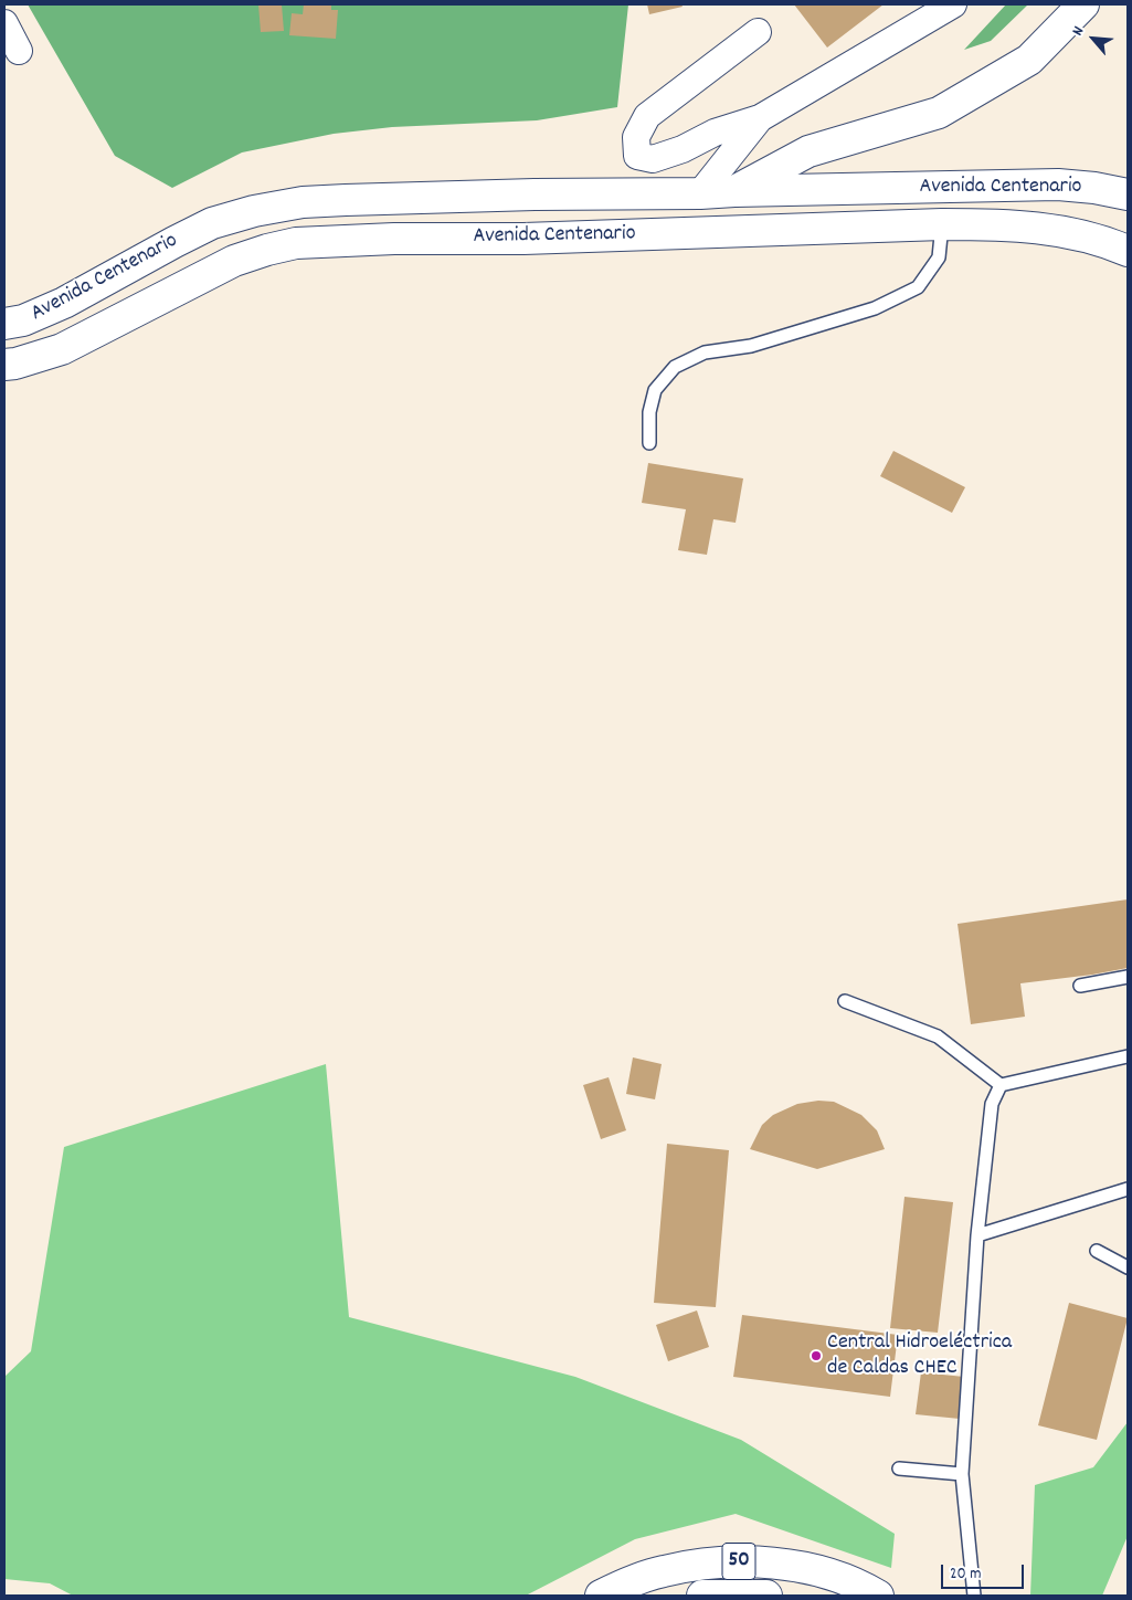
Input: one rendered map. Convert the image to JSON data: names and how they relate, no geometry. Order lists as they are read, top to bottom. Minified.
{"streets":{"main road":["Avenida Centenario","50"]},"places":["Central Hidroeléctrica de Caldas CHEC"],"scale_bar":"20 m","north":"top left"}
